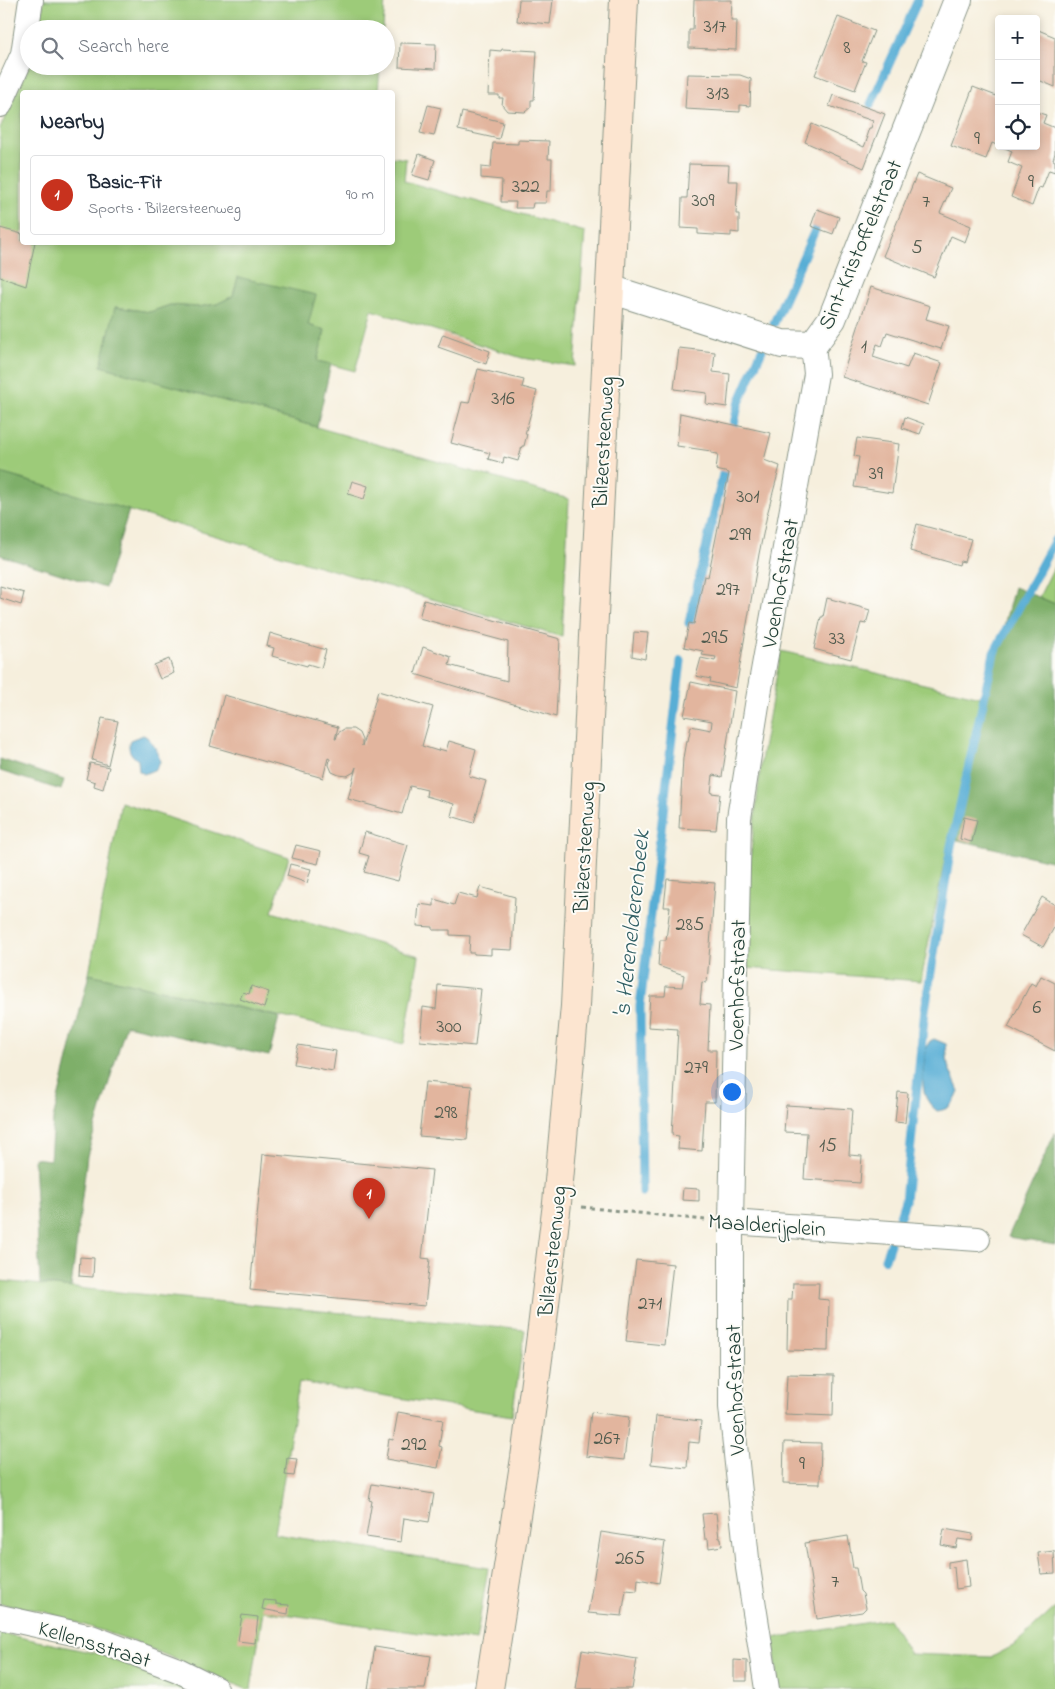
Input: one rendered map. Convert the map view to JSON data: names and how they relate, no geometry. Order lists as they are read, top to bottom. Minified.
{"streets":{"main road":["Bilzersteenweg"],"street":["Sint-Kristoffelstraat","Voenhofstraat","Maalderijplein","Kellensstraat"]},"crossings":[["Sint-Kristoffelstraat","Bilzersteenweg"],["Sint-Kristoffelstraat","Voenhofstraat"],["Bilzersteenweg","Maalderijplein"],["Voenhofstraat","Maalderijplein"]],"water":["'s Herenelderenbeek"],"house_numbers":["317","8","313","9","9","322","309","7","5","1","316","39","301","299","297","295","33","285","6","300","279","298","15","271","267","292","9","265","7"],"page":{"map_buttons":["+","−"],"search":"Search here","heading":"Nearby","list":[{"mark":"1","name":"Basic-Fit","note":"Sports · Bilzersteenweg","value":"90 m"}],"pins":"1"}}
